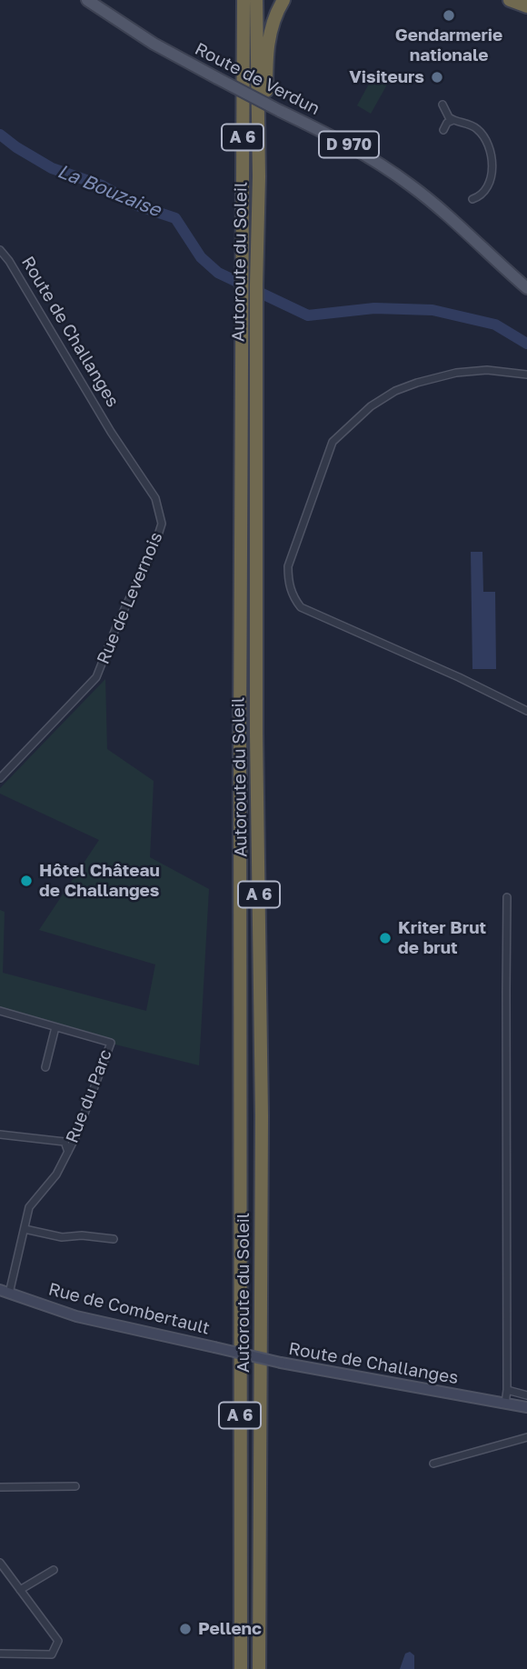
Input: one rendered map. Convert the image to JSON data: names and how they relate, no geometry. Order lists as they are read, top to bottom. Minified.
{"streets":{"highway":["A 6","Autoroute du Soleil"],"main road":["Route de Verdun","D 970"],"street":["Route de Challanges","Rue de Levernois","Rue du Parc","Rue de Combertault"]},"crossings":[["Route de Challanges","Rue de Levernois"],["Route de Challanges","Rue de Combertault"]],"water":["La Bouzaise"],"places":["Gendarmerie nationale","Visiteurs","Hôtel Château de Challanges","Kriter Brut de brut","Pellenc"]}
